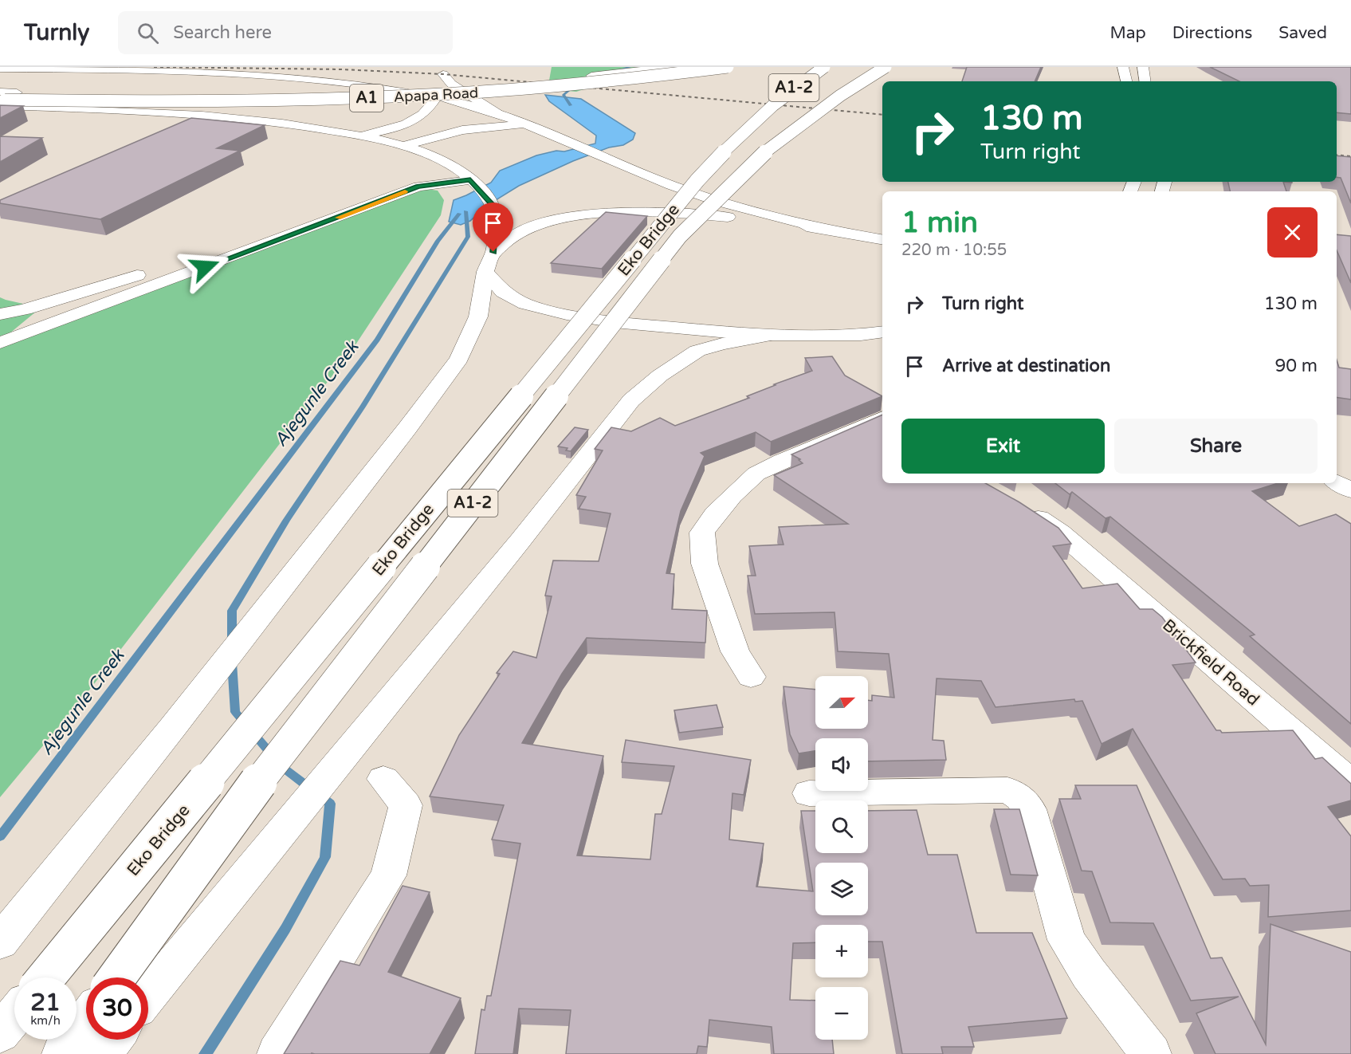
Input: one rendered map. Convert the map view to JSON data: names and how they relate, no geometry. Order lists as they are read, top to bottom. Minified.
{"streets":{"main road":["A1-2","Apapa Road","A1","Eko Bridge","Brickfield Road"]},"water":["Ajegunle Creek"],"north":"right","page":{"header":"Turnly","search":"Search here","nav":["Map","Directions","Saved"],"turn":["130 m","Turn right"],"heading":["1 min","220 m · 10:55"],"list":[{"name":"Turn right","value":"130 m"},{"name":"Arrive at destination","value":"90 m"}],"buttons":["Exit","Share"],"map_buttons":["+","−"],"speed":"21 km/h","limit":"30"}}
